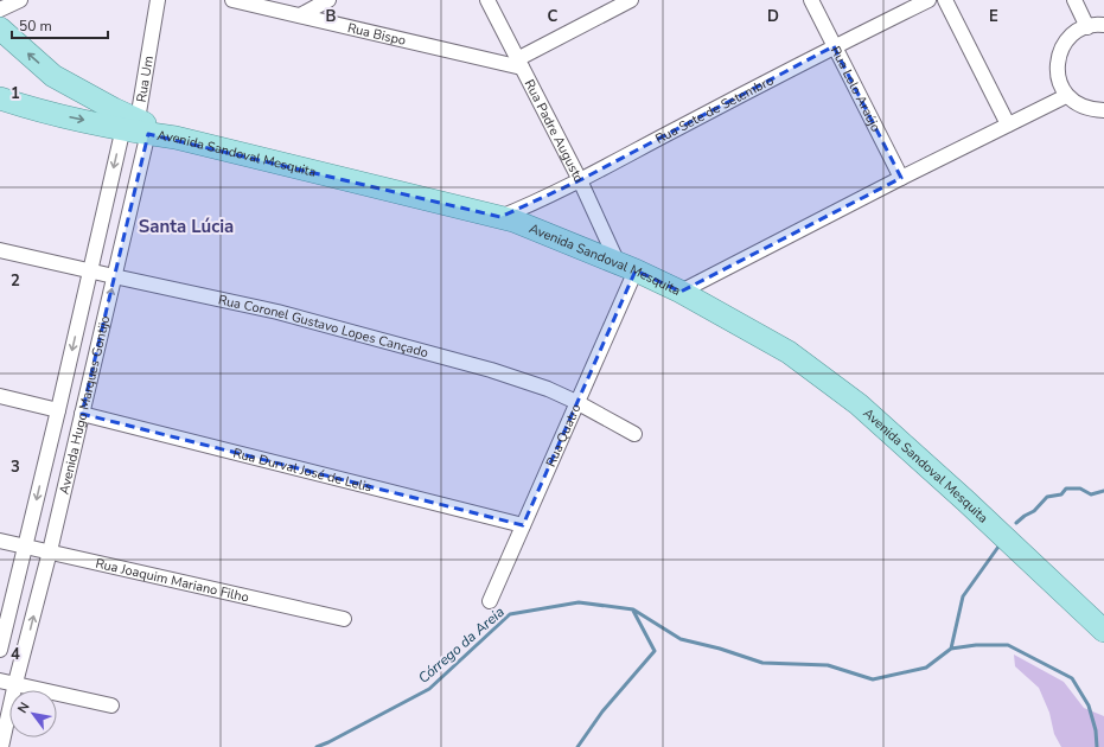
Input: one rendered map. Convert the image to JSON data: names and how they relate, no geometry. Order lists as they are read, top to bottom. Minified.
{"streets":{"main road":["Avenida Sandoval Mesquita"],"street":["Rua Bispo","Rua Um","Rua Lolo Araújo","Rua Sete de Setembro","Rua Padre Augusto","Rua Coronel Gustavo Lopes Cançado","Avenida Hugo Marques Gontijo","Rua Quatro","Rua Durval José de Lelis","Rua Joaquim Mariano Filho"]},"crossings":[["Rua Bispo","Rua Padre Augusto"],["Rua Um","Avenida Sandoval Mesquita"],["Rua Um","Avenida Hugo Marques Gontijo"],["Rua Lolo Araújo","Rua Sete de Setembro"],["Rua Sete de Setembro","Rua Padre Augusto"],["Rua Sete de Setembro","Avenida Sandoval Mesquita"],["Rua Padre Augusto","Avenida Sandoval Mesquita"],["Rua Padre Augusto","Rua Quatro"],["Avenida Sandoval Mesquita","Avenida Hugo Marques Gontijo"],["Avenida Sandoval Mesquita","Rua Quatro"],["Rua Coronel Gustavo Lopes Cançado","Avenida Hugo Marques Gontijo"],["Rua Coronel Gustavo Lopes Cançado","Rua Quatro"],["Avenida Hugo Marques Gontijo","Rua Durval José de Lelis"],["Avenida Hugo Marques Gontijo","Rua Joaquim Mariano Filho"],["Rua Quatro","Rua Durval José de Lelis"]],"districts":["Santa Lúcia"],"water":["Córrego da Areia"],"scale_bar":"50 m","north":"top left","grid":{"columns":["B","C","D","E"],"rows":["1","2","3","4"]}}
